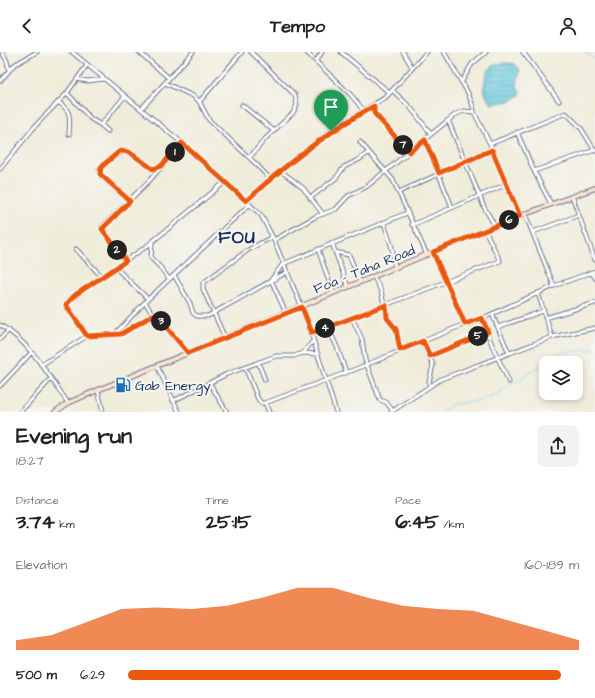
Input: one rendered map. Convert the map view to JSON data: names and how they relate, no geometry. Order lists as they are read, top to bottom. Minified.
{"streets":{"street":["Foa - Taha Road"]},"districts":["FOU"],"places":{"fuel station":["Gab Energy"]},"page":{"header":"Tempo","pins":["7","1","6","2","3","4","5"],"heading":["Evening run","18:27"],"stats":[["Distance","3.74 km"],["Time","25:15"],["Pace","6:45 /km"]],"chart":["Elevation","160–189 m"],"list":[{"name":"500 m","note":"6:29"}]}}
